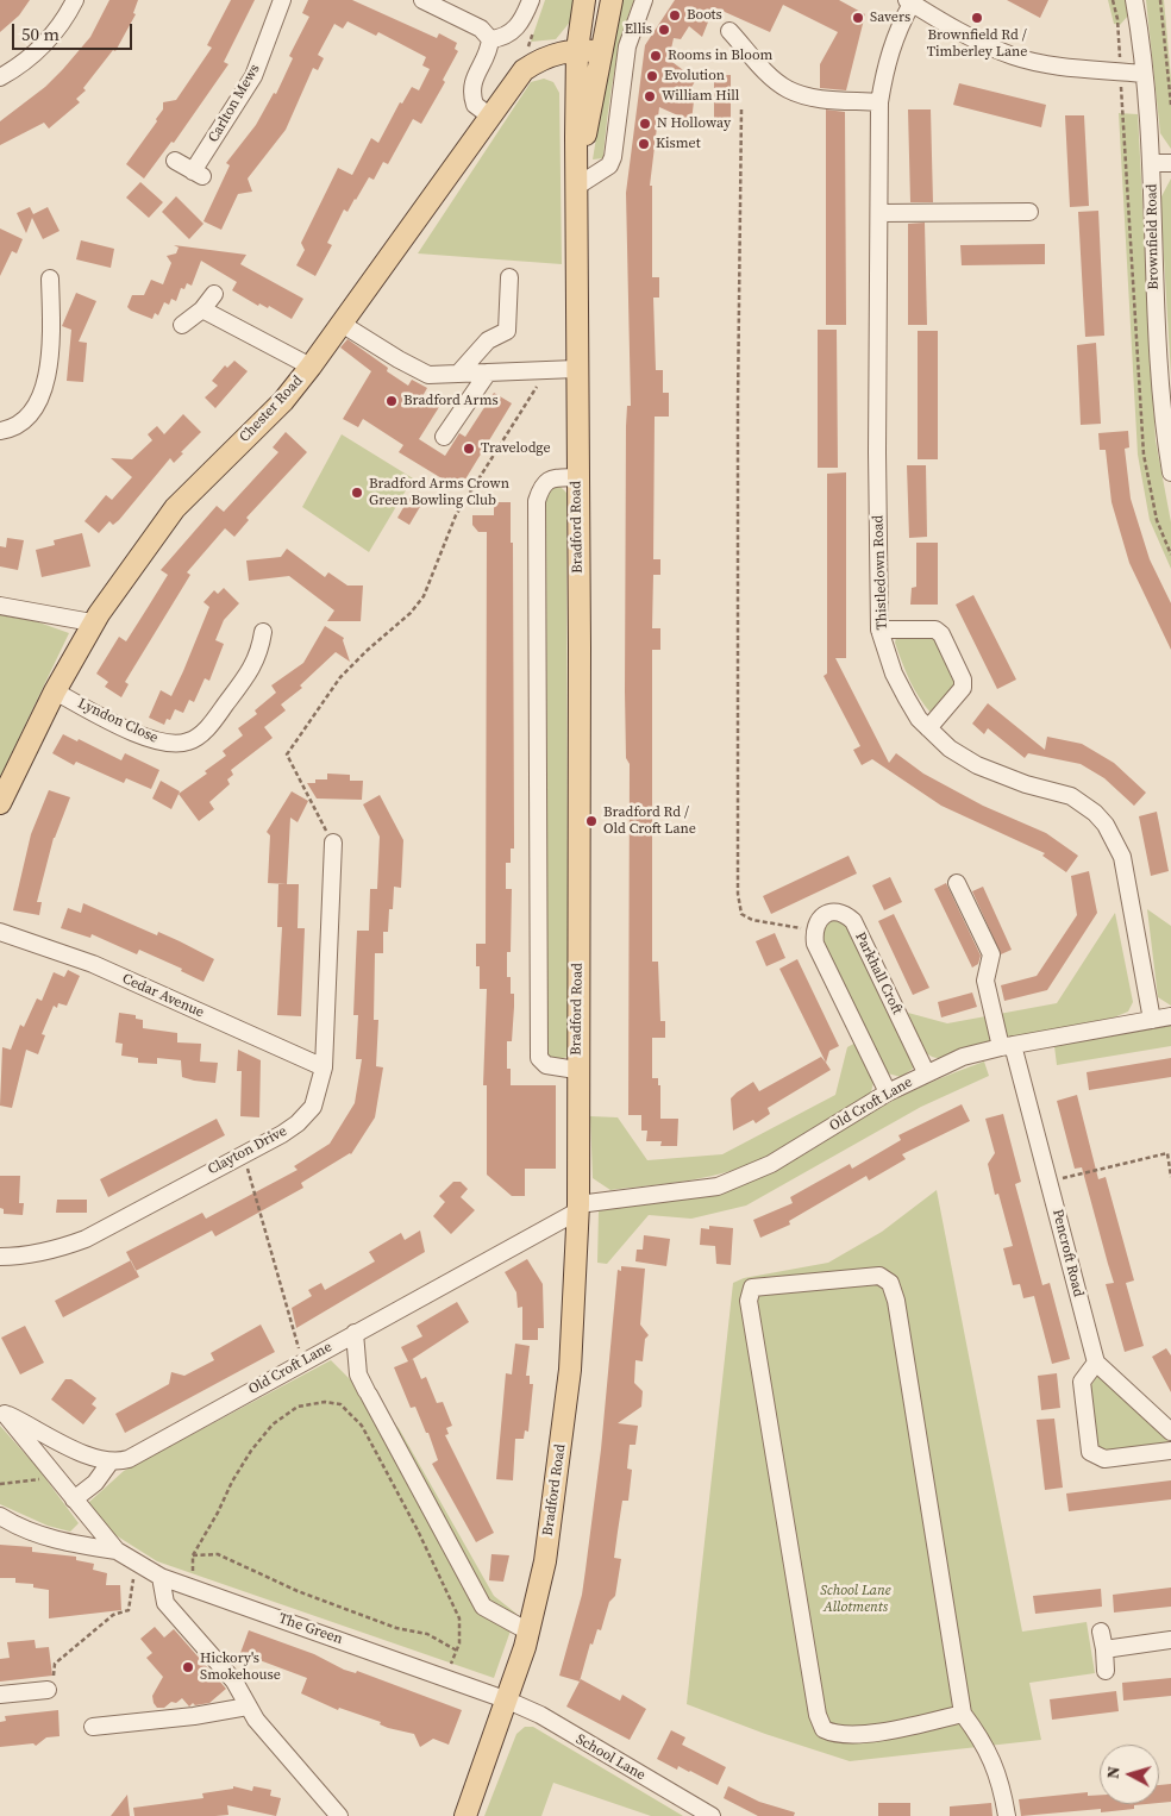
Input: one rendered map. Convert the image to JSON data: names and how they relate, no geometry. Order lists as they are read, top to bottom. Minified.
{"streets":{"main road":["Chester Road","Bradford Road"],"street":["Carlton Mews","Brownfield Road","Thistledown Road","Lyndon Close","Parkhall Croft","Cedar Avenue","Old Croft Lane","Clayton Drive","Pencroft Road","The Green","School Lane"]},"crossings":[["Chester Road","Lyndon Close"],["Bradford Road","Old Croft Lane"],["Bradford Road","The Green"],["Bradford Road","School Lane"],["Thistledown Road","Old Croft Lane"],["Parkhall Croft","Old Croft Lane"],["Cedar Avenue","Clayton Drive"],["Old Croft Lane","Pencroft Road"],["The Green","School Lane"]],"parks":["School Lane Allotments"],"places":["Boots","Savers","Brownfield Rd / Timberley Lane","Ellis","Rooms in Bloom","Evolution","William Hill","N Holloway","Kismet","Bradford Arms","Travelodge","Bradford Arms Crown Green Bowling Club","Bradford Rd / Old Croft Lane","Hickory's Smokehouse"],"scale_bar":"50 m","north":"left"}
